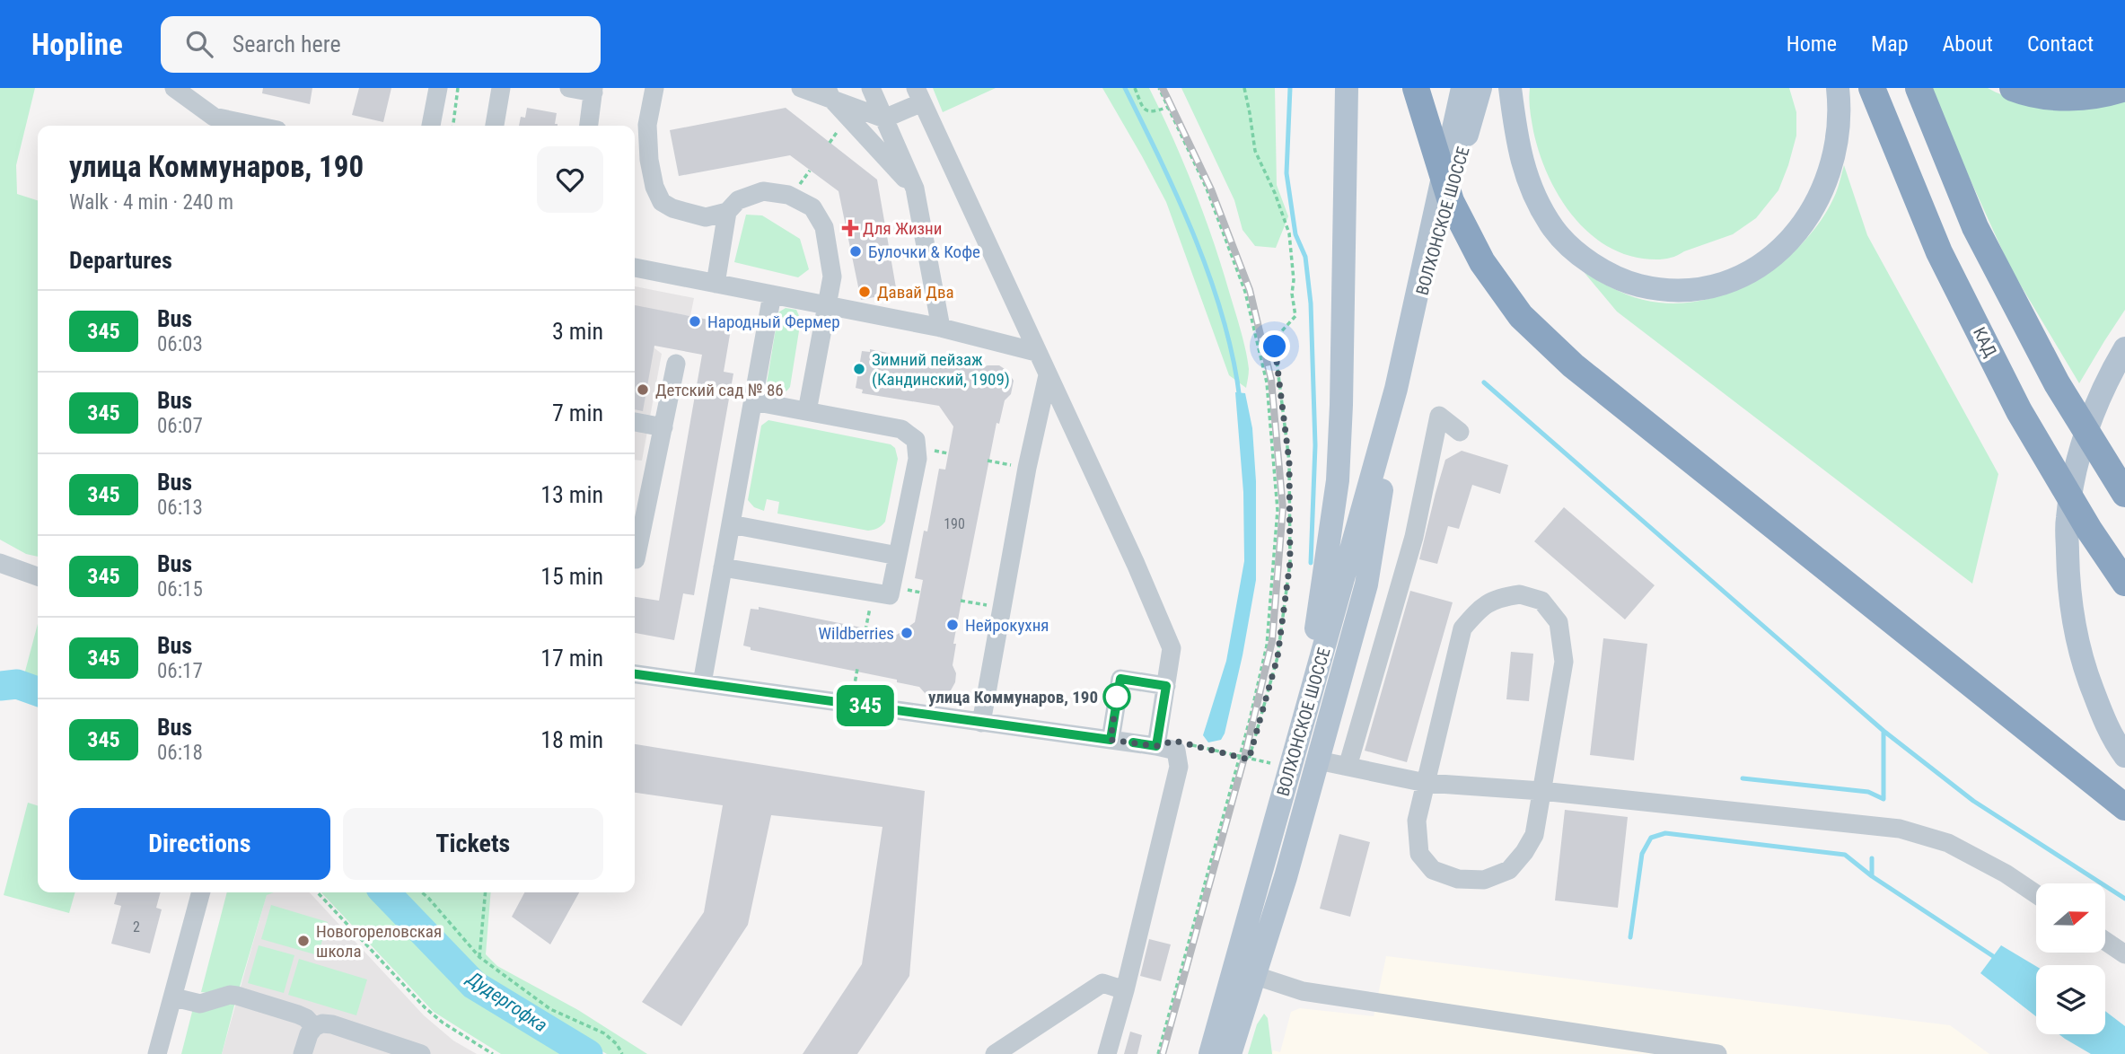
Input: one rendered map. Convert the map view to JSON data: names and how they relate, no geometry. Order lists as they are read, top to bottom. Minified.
{"streets":{"highway":["КАД"],"main road":["ВОЛХОНСКОЕ ШОССЕ"]},"water":["Дудергофка"],"places":{"health":["Для Жизни"],"other":["Булочки & Кофе","Давай Два","Народный Фермер","Зимний пейзаж (Кандинский, 1909)","Детский сад № 86","Нейрокухня","Wildberries","улица Коммунаров, 190","Новогореловская школа"]},"lines":["bus line 345"],"house_numbers":["190","2"],"north":"right","page":{"header":"Hopline","search":"Search here","nav":["Home","Map","About","Contact"],"on_map":"345","heading":[["улица Коммунаров, 190","Walk · 4 min · 240 m"],"Departures"],"list":[{"mark":"345","name":"Bus","note":"06:03","value":"3 min"},{"mark":"345","name":"Bus","note":"06:07","value":"7 min"},{"mark":"345","name":"Bus","note":"06:13","value":"13 min"},{"mark":"345","name":"Bus","note":"06:15","value":"15 min"},{"mark":"345","name":"Bus","note":"06:17","value":"17 min"},{"mark":"345","name":"Bus","note":"06:18","value":"18 min"}],"buttons":["Directions","Tickets"]}}
